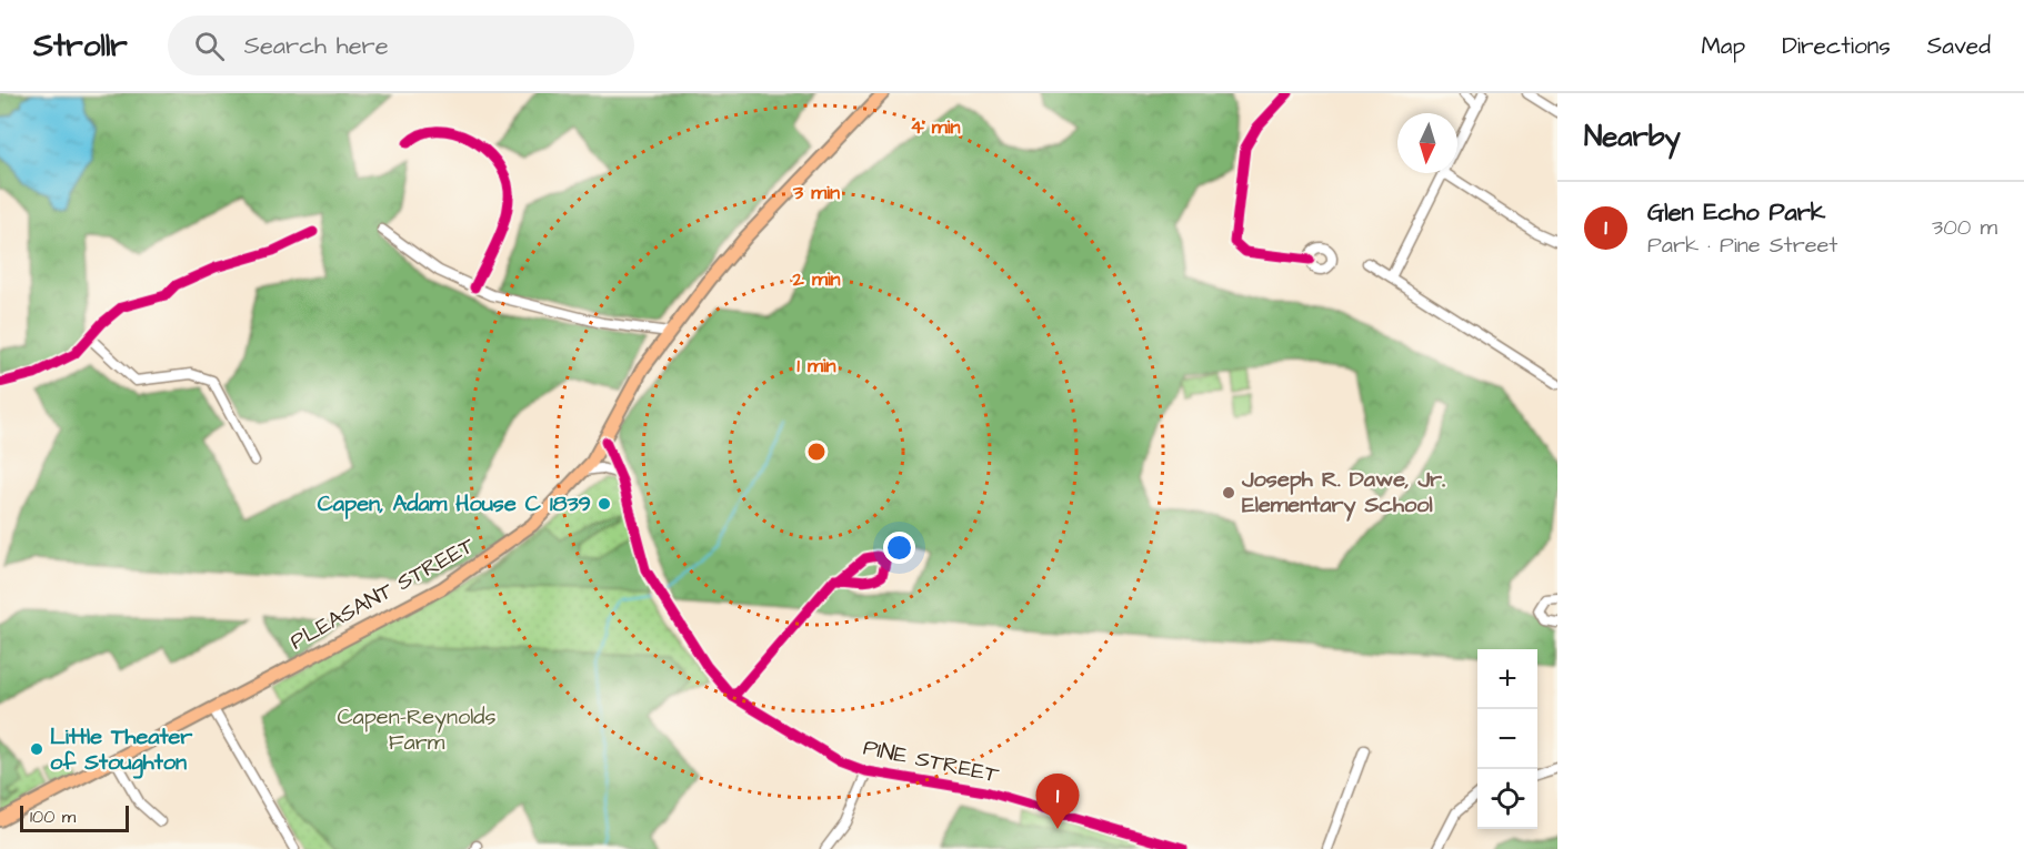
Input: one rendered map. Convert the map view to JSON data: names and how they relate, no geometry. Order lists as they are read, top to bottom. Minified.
{"streets":{"main road":["PLEASANT STREET"],"street":["PINE STREET"]},"crossings":[["PLEASANT STREET","PINE STREET"]],"parks":["Capen-Reynolds Farm"],"places":["Joseph R. Dawe, Jr. Elementary School","Capen, Adam House C 1839","Little Theater of Stoughton"],"scale_bar":"100 m","north":"bottom","page":{"header":"Strollr","search":"Search here","nav":["Map","Directions","Saved"],"heading":"Nearby","list":[{"mark":"1","name":"Glen Echo Park","note":"Park · Pine Street","value":"300 m"}],"map_buttons":["+","−"],"pins":"1","scale":"100 m"},"rings":["4 min","3 min","2 min","1 min"]}
